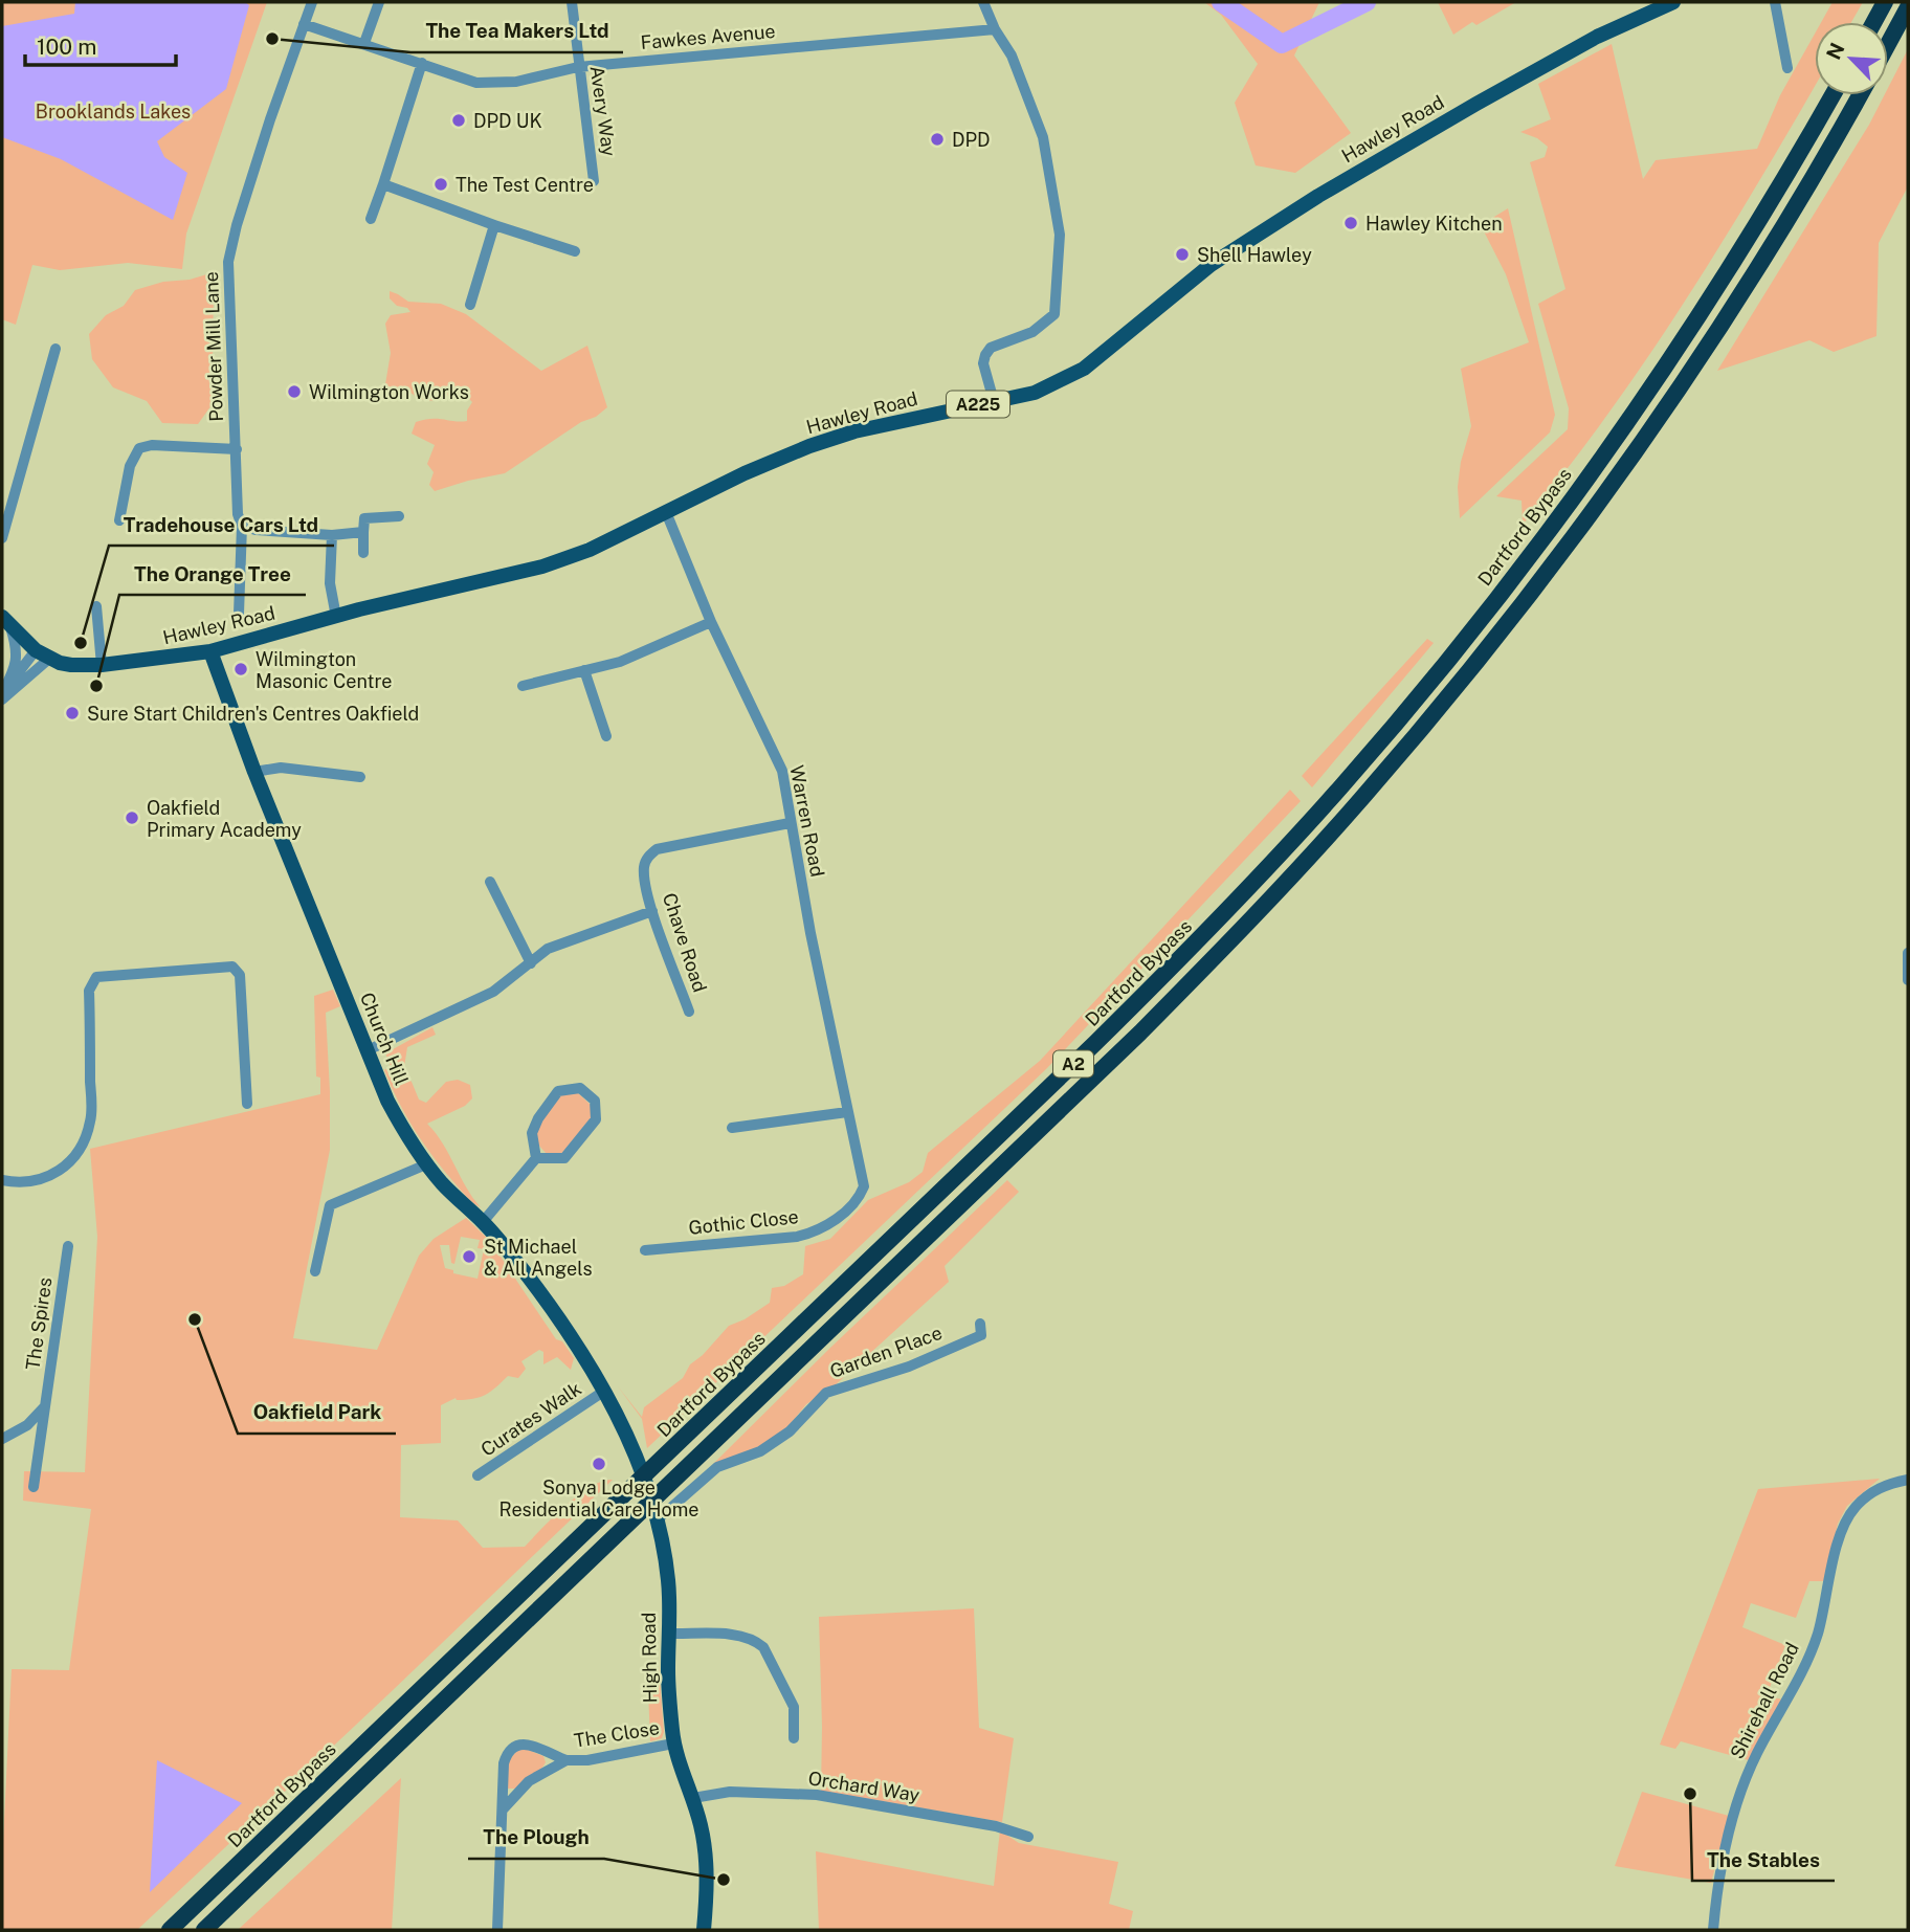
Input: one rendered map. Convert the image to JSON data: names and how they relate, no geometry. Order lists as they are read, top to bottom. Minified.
{"streets":{"highway":["Dartford Bypass","A2"],"main road":["Hawley Road","A225","Church Hill","High Road"],"street":["Fawkes Avenue","Avery Way","Powder Mill Lane","Warren Road","Chave Road","Gothic Close","The Spires","Garden Place","Curates Walk","Shirehall Road","The Close","Orchard Way"]},"crossings":[["Fawkes Avenue","Avery Way"],["Fawkes Avenue","Powder Mill Lane"],["Hawley Road","Warren Road"],["Hawley Road","Church Hill"],["Warren Road","Chave Road"],["Warren Road","Gothic Close"],["Church Hill","Curates Walk"],["Church Hill","High Road"],["Garden Place","High Road"],["Curates Walk","High Road"],["High Road","The Close"],["High Road","Orchard Way"]],"parks":["Brooklands Lakes"],"places":["The Tea Makers Ltd","DPD UK","DPD","The Test Centre","Hawley Kitchen","Shell Hawley","Wilmington Works","Tradehouse Cars Ltd","Wilmington Masonic Centre","The Orange Tree","Sure Start Children's Centres Oakfield","Oakfield Primary Academy","St Michael & All Angels","Oakfield Park","Sonya Lodge Residential Care Home","The Stables","The Plough"],"scale_bar":"100 m","north":"top left"}
